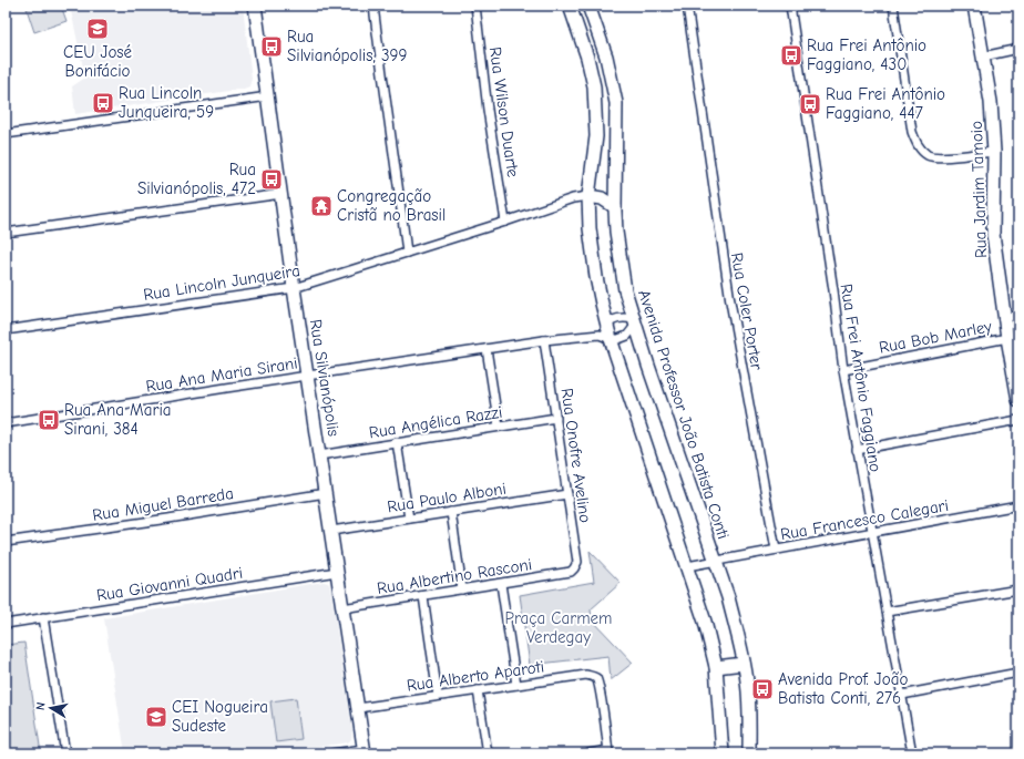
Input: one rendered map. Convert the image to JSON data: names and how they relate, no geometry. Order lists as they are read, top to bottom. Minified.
{"streets":{"main road":["Rua Jardim Tamoio","Rua Silvianópolis","Avenida Professor João Batista Conti"],"street":["Rua Wilson Duarte","Rua Lincoln Junqueira","Rua Coler Porter","Rua Bob Marley","Rua Ana Maria Sirani","Rua Frei Antônio Faggiano","Rua Angélica Razzi","Rua Onofre Avelino","Rua Paulo Alboni","Rua Miguel Barreda","Rua Francesco Calegari","Rua Albertino Rasconi","Rua Giovanni Quadri","Rua Alberto Aparoti"]},"crossings":[["Rua Wilson Duarte","Rua Lincoln Junqueira"],["Rua Jardim Tamoio","Rua Bob Marley"],["Rua Lincoln Junqueira","Rua Silvianópolis"],["Rua Coler Porter","Rua Francesco Calegari"],["Rua Bob Marley","Rua Frei Antônio Faggiano"],["Rua Ana Maria Sirani","Rua Silvianópolis"],["Rua Ana Maria Sirani","Avenida Professor João Batista Conti"],["Rua Ana Maria Sirani","Rua Onofre Avelino"],["Rua Silvianópolis","Rua Angélica Razzi"],["Rua Silvianópolis","Rua Paulo Alboni"],["Rua Silvianópolis","Rua Miguel Barreda"],["Rua Silvianópolis","Rua Albertino Rasconi"],["Rua Silvianópolis","Rua Giovanni Quadri"],["Rua Silvianópolis","Rua Alberto Aparoti"],["Rua Frei Antônio Faggiano","Rua Francesco Calegari"],["Avenida Professor João Batista Conti","Rua Francesco Calegari"],["Rua Angélica Razzi","Rua Onofre Avelino"],["Rua Onofre Avelino","Rua Paulo Alboni"],["Rua Onofre Avelino","Rua Albertino Rasconi"]],"parks":["Praça Carmem Verdegay"],"places":{"school or university":["CEU José Bonifácio","CEI Nogueira Sudeste"],"bus stop":["Rua Silvianópolis, 399","Rua Frei Antônio Faggiano, 430","Rua Lincoln Junqueira, 59","Rua Frei Antônio Faggiano, 447","Rua Silvianópolis, 472","Rua Ana Maria Sirani, 384","Avenida Prof. João Batista Conti, 276"],"temple":["Congregação Cristã no Brasil"]},"north":"left"}
